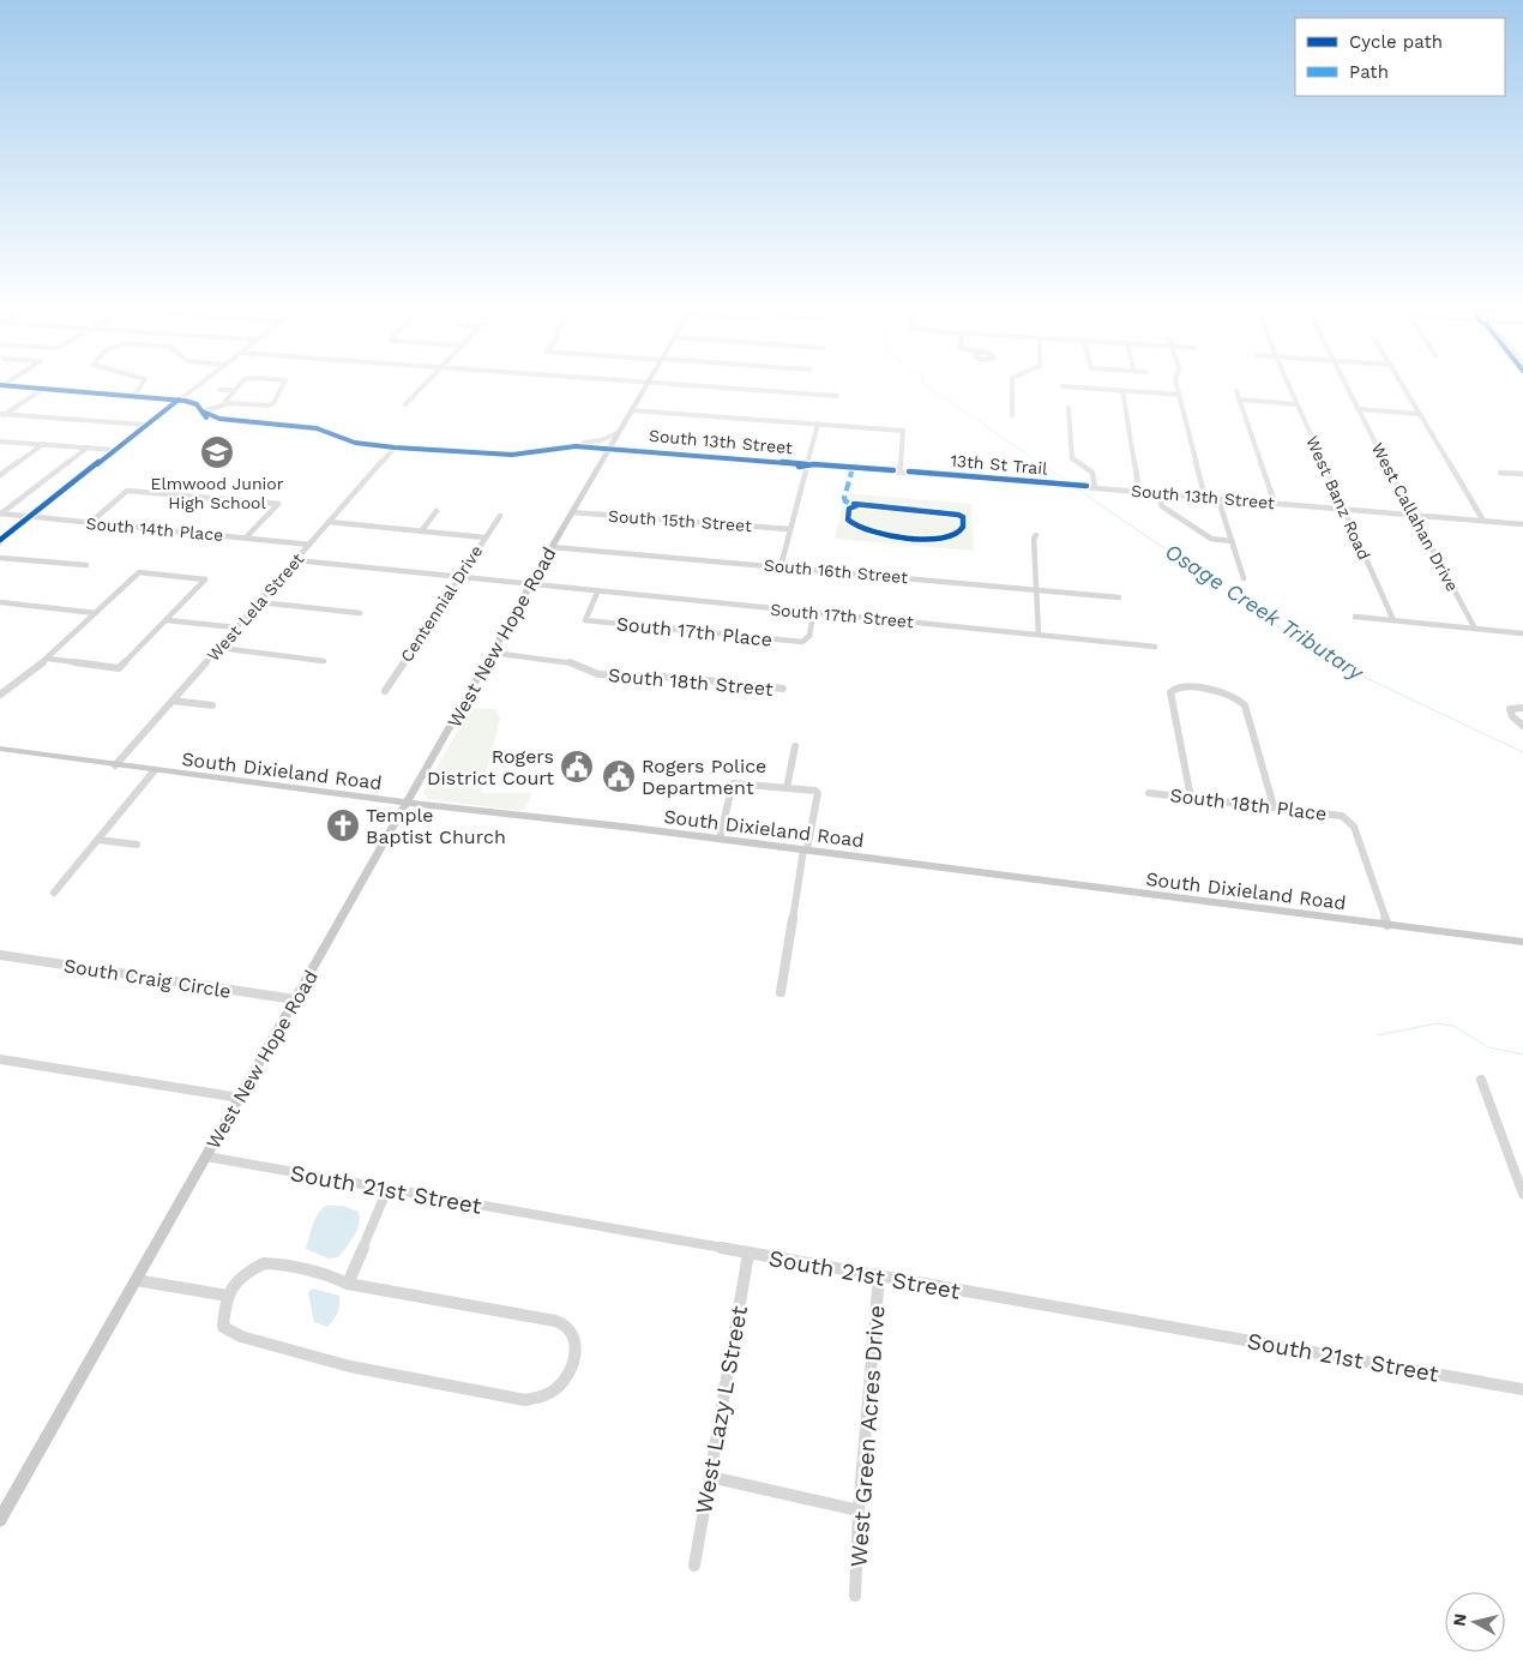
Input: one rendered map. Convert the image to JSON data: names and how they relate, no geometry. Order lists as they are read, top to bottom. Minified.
{"streets":{"main road":["West New Hope Road","South Dixieland Road"],"street":["South 13th Street","West Banz Road","West Callahan Drive","South 15th Street","South 14th Place","South 16th Street","Centennial Drive","West Lela Street","South 17th Street","South 17th Place","South 18th Street","South 18th Place","South Craig Circle","South 21st Street","West Lazy L Street","West Green Acres Drive"],"cycle path":["13th St Trail"]},"crossings":[["South 13th Street","West Banz Road"],["South 13th Street","West Callahan Drive"],["South 13th Street","West Lela Street"],["South 13th Street","West New Hope Road"],["South 15th Street","West New Hope Road"],["South 14th Place","West Lela Street"],["South 16th Street","West New Hope Road"],["West Lela Street","South Dixieland Road"],["South 17th Street","South 17th Place"],["South 17th Street","West New Hope Road"],["West New Hope Road","South 18th Street"],["West New Hope Road","South Dixieland Road"],["West New Hope Road","South Craig Circle"],["West New Hope Road","South 21st Street"],["South Dixieland Road","South 18th Place"],["South 21st Street","West Lazy L Street"],["South 21st Street","West Green Acres Drive"]],"water":["Osage Creek Tributary"],"places":{"school or university":["Elmwood Junior High School"],"public building":["Rogers District Court","Rogers Police Department"],"church":["Temple Baptist Church"]},"legend":["Cycle path","Path"],"north":"left"}
